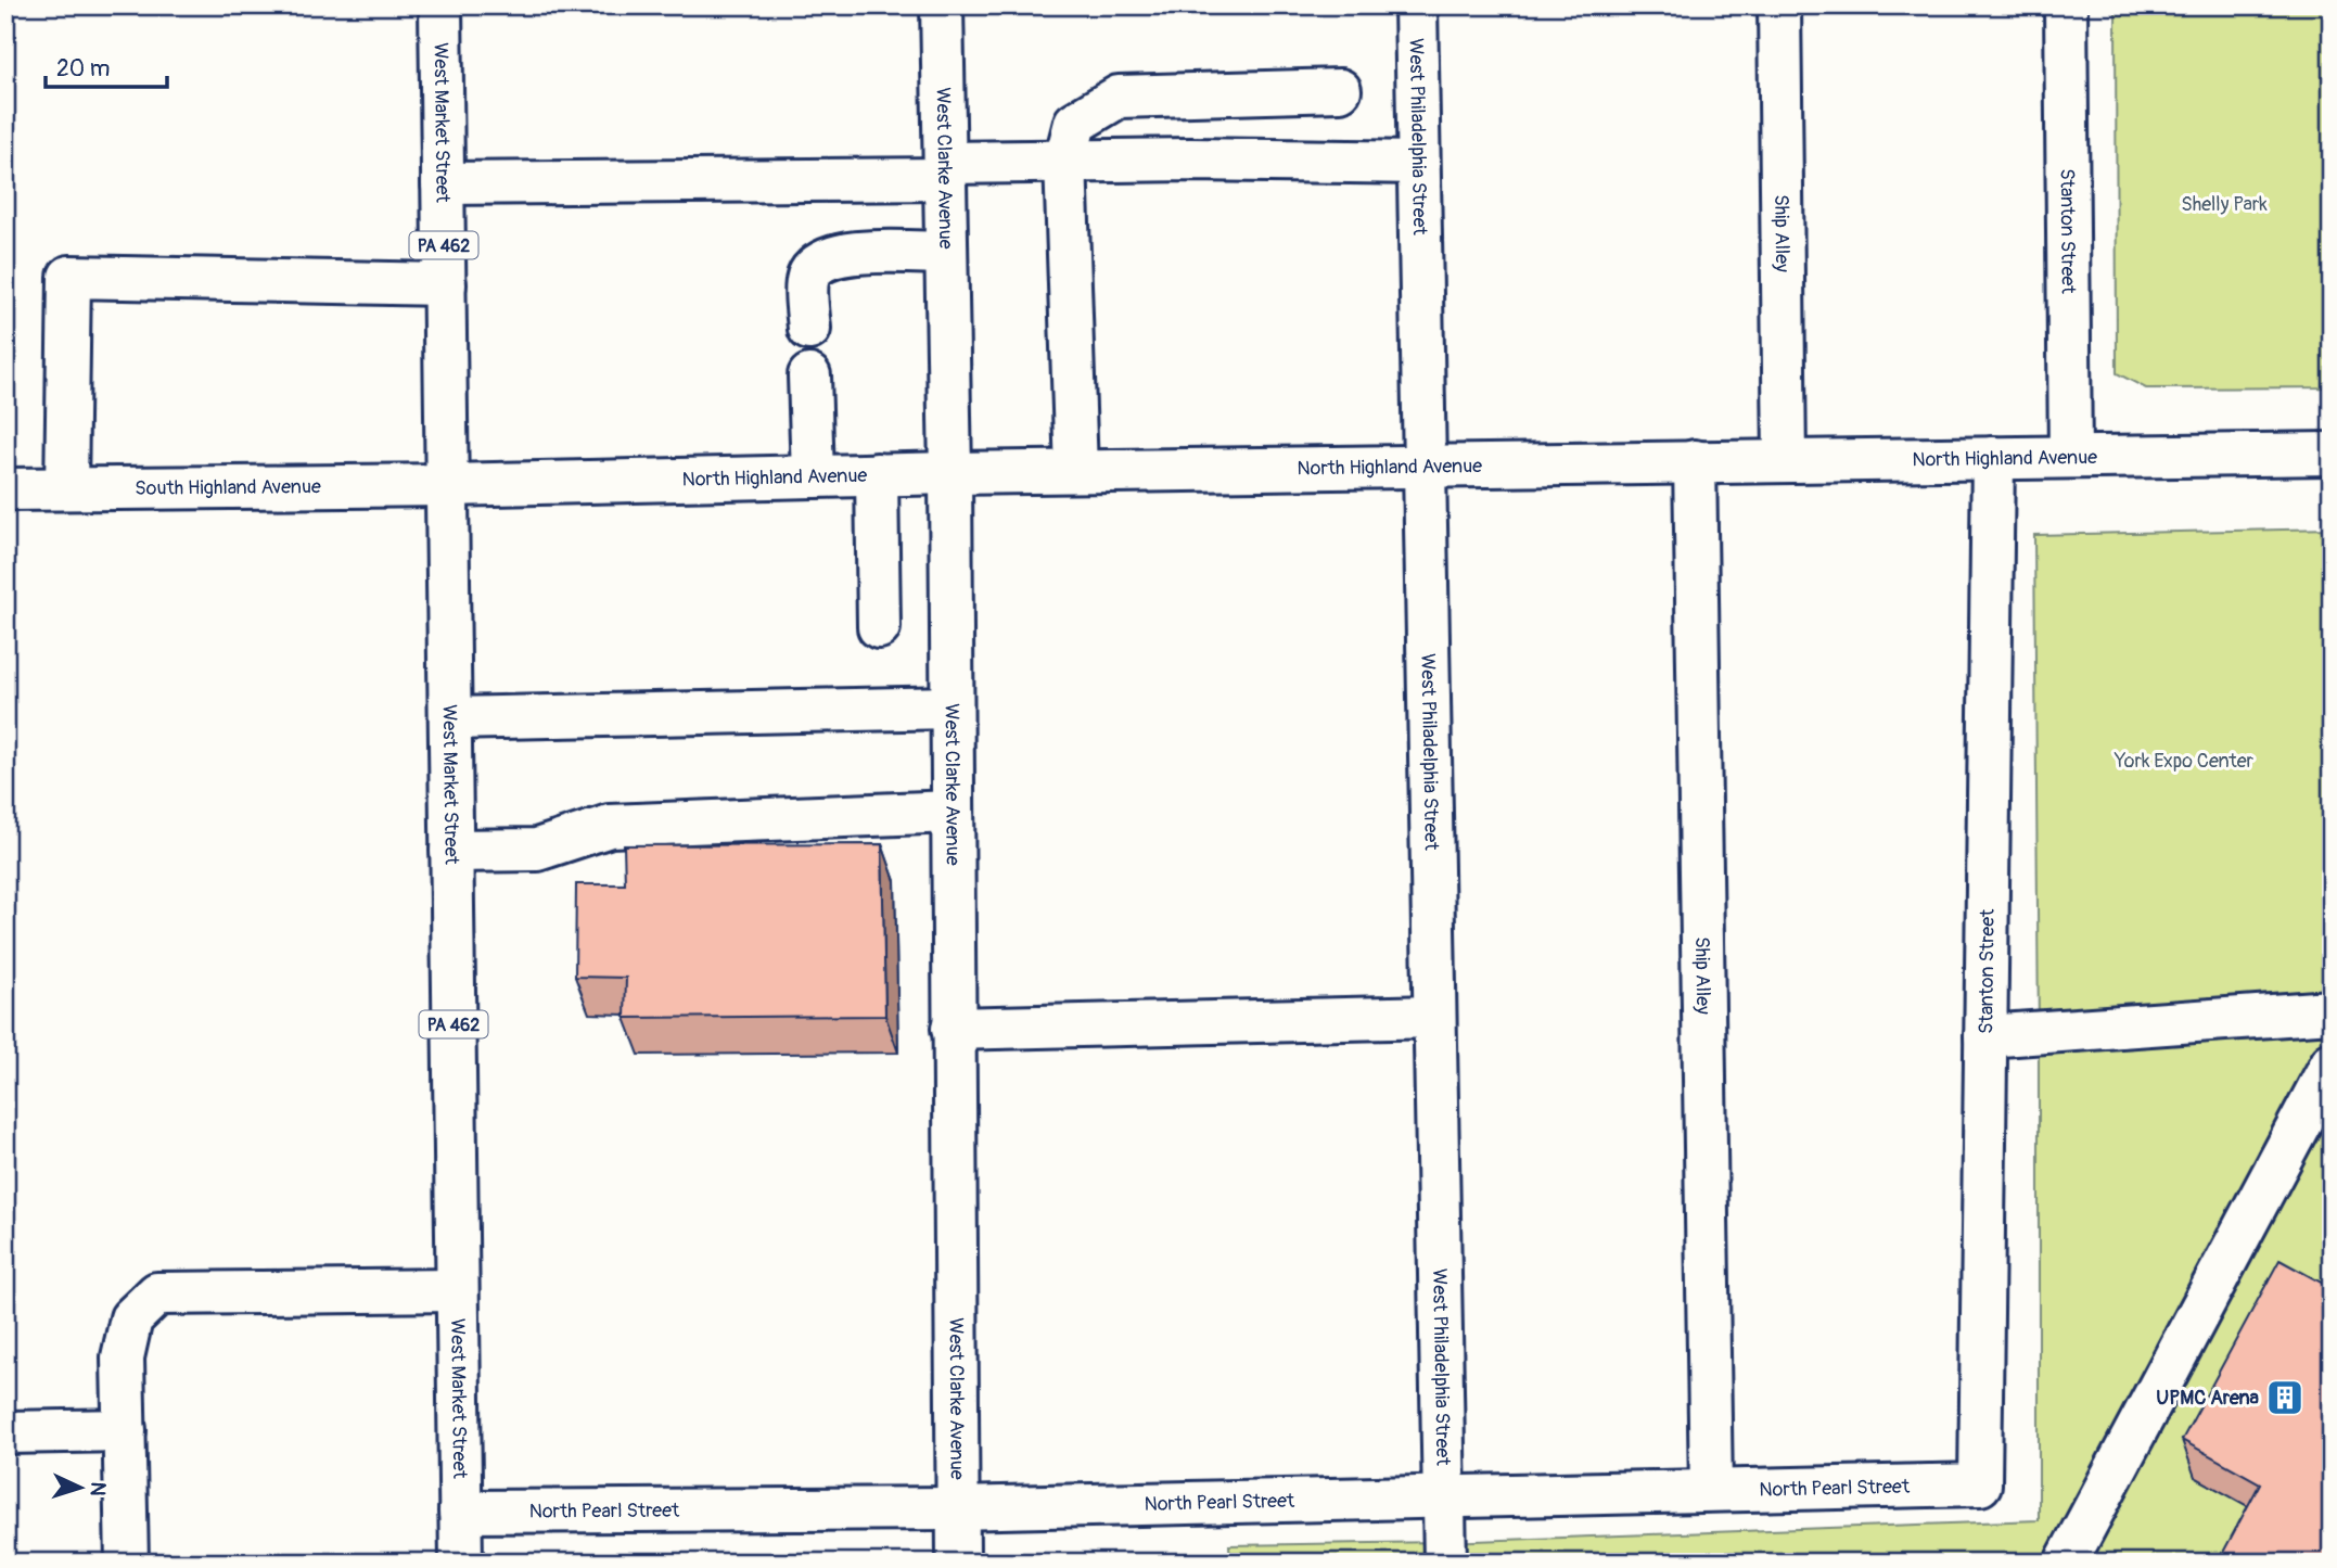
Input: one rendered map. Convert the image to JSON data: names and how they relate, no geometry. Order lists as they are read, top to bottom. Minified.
{"streets":{"street":["West Market Street","West Philadelphia Street","West Clarke Avenue","Stanton Street","Ship Alley","PA 462","North Highland Avenue","South Highland Avenue","North Pearl Street"]},"crossings":[["West Market Street","North Highland Avenue"],["West Market Street","South Highland Avenue"],["West Market Street","North Pearl Street"],["West Philadelphia Street","North Highland Avenue"],["West Philadelphia Street","North Pearl Street"],["West Clarke Avenue","North Highland Avenue"],["West Clarke Avenue","North Pearl Street"],["Stanton Street","North Highland Avenue"],["Stanton Street","North Pearl Street"],["Ship Alley","North Highland Avenue"],["Ship Alley","North Pearl Street"],["North Highland Avenue","South Highland Avenue"]],"parks":["Shelly Park","York Expo Center"],"places":{"building":["UPMC Arena"]},"scale_bar":"20 m","north":"right"}
